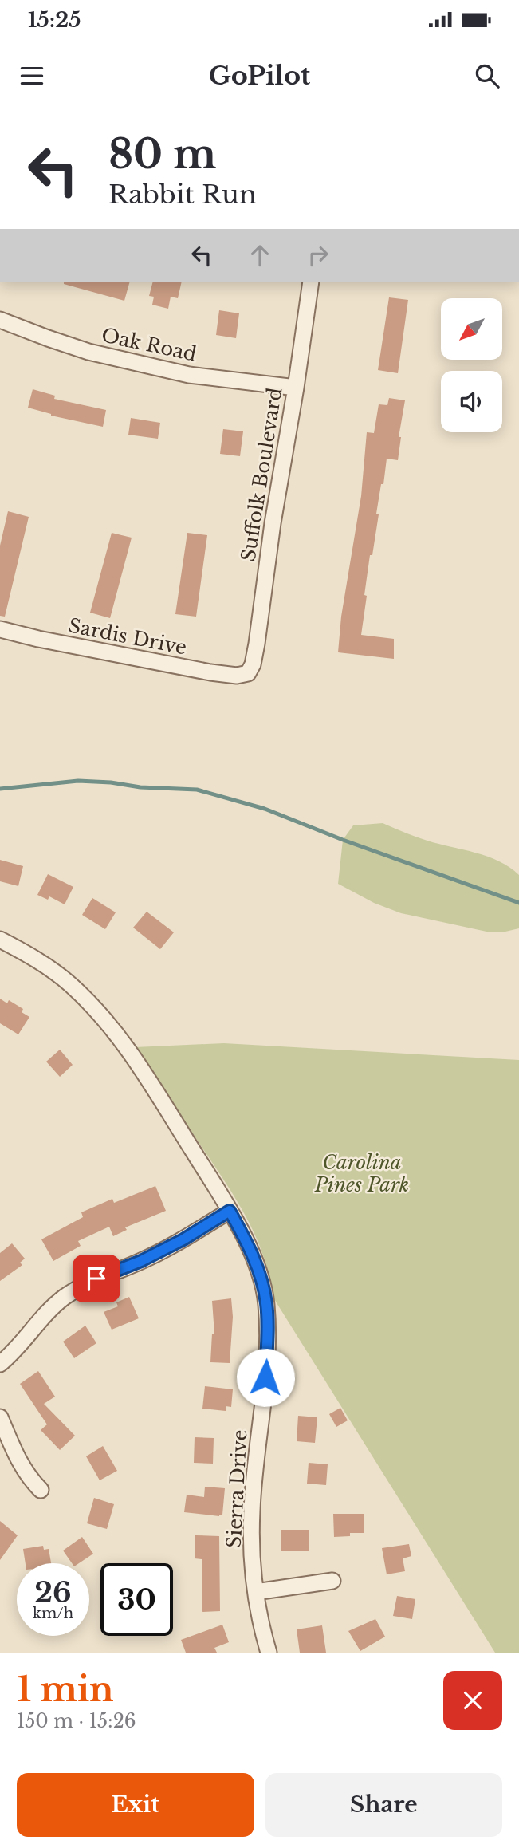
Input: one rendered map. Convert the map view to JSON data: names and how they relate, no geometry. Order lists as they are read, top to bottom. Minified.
{"streets":{"street":["Oak Road","Suffolk Boulevard","Sardis Drive","Sierra Drive"]},"crossings":[["Oak Road","Suffolk Boulevard"],["Suffolk Boulevard","Sardis Drive"]],"parks":["Carolina Pines Park"],"north":"bottom left","page":{"status":"15:25","header":"GoPilot","turn":["80 m","Rabbit Run"],"speed":"26 km/h","limit":"30","heading":["1 min","150 m · 15:26"],"buttons":["Exit","Share"]}}
